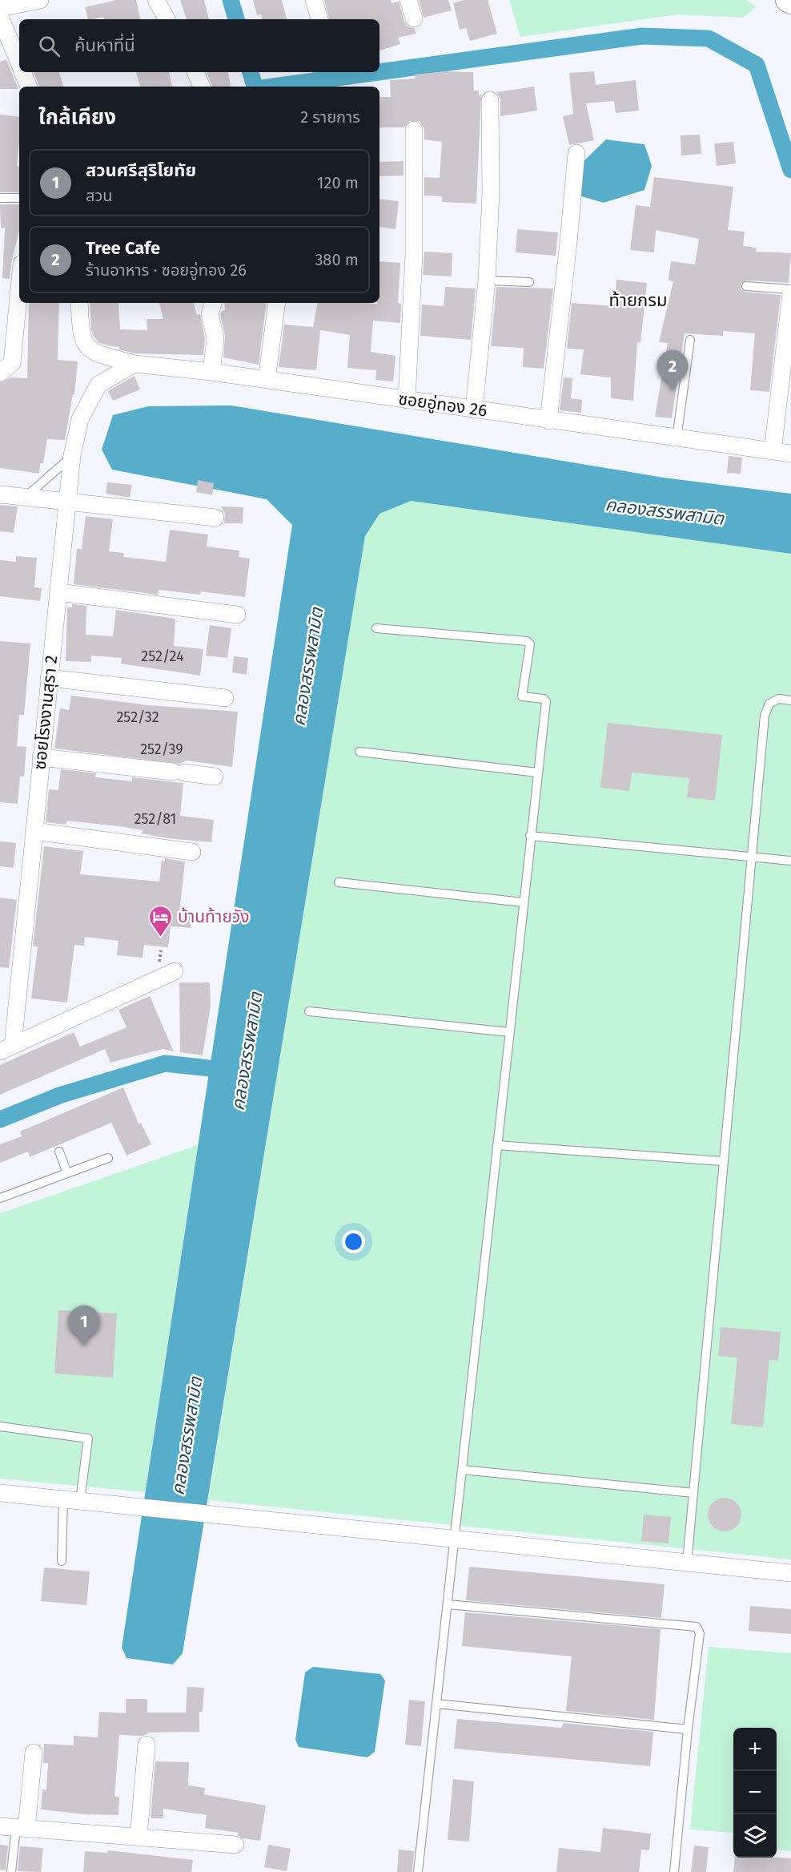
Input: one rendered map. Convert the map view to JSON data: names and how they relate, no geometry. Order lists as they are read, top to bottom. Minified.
{"streets":{"street":["ซอยอู่ทอง 26","ซอยโรงงานสุรา 2"]},"crossings":[["ซอยอู่ทอง 26","ซอยโรงงานสุรา 2"]],"districts":["ท้ายกรม"],"water":["คลองสรรพสามิต"],"places":{"hotel":["บ้านท้ายวัง"]},"house_numbers":["252/24","252/32","252/39","252/81"],"page":{"search":"ค้นหาที่นี่","heading":["ใกล้เคียง","2 รายการ"],"list":[{"mark":"1","name":"สวนศรีสุริโยทัย","note":"สวน","value":"120 m"},{"mark":"2","name":"Tree Cafe","note":"ร้านอาหาร · ซอยอู่ทอง 26","value":"380 m"}],"pins":["2","1"],"map_buttons":["+","−"]}}
